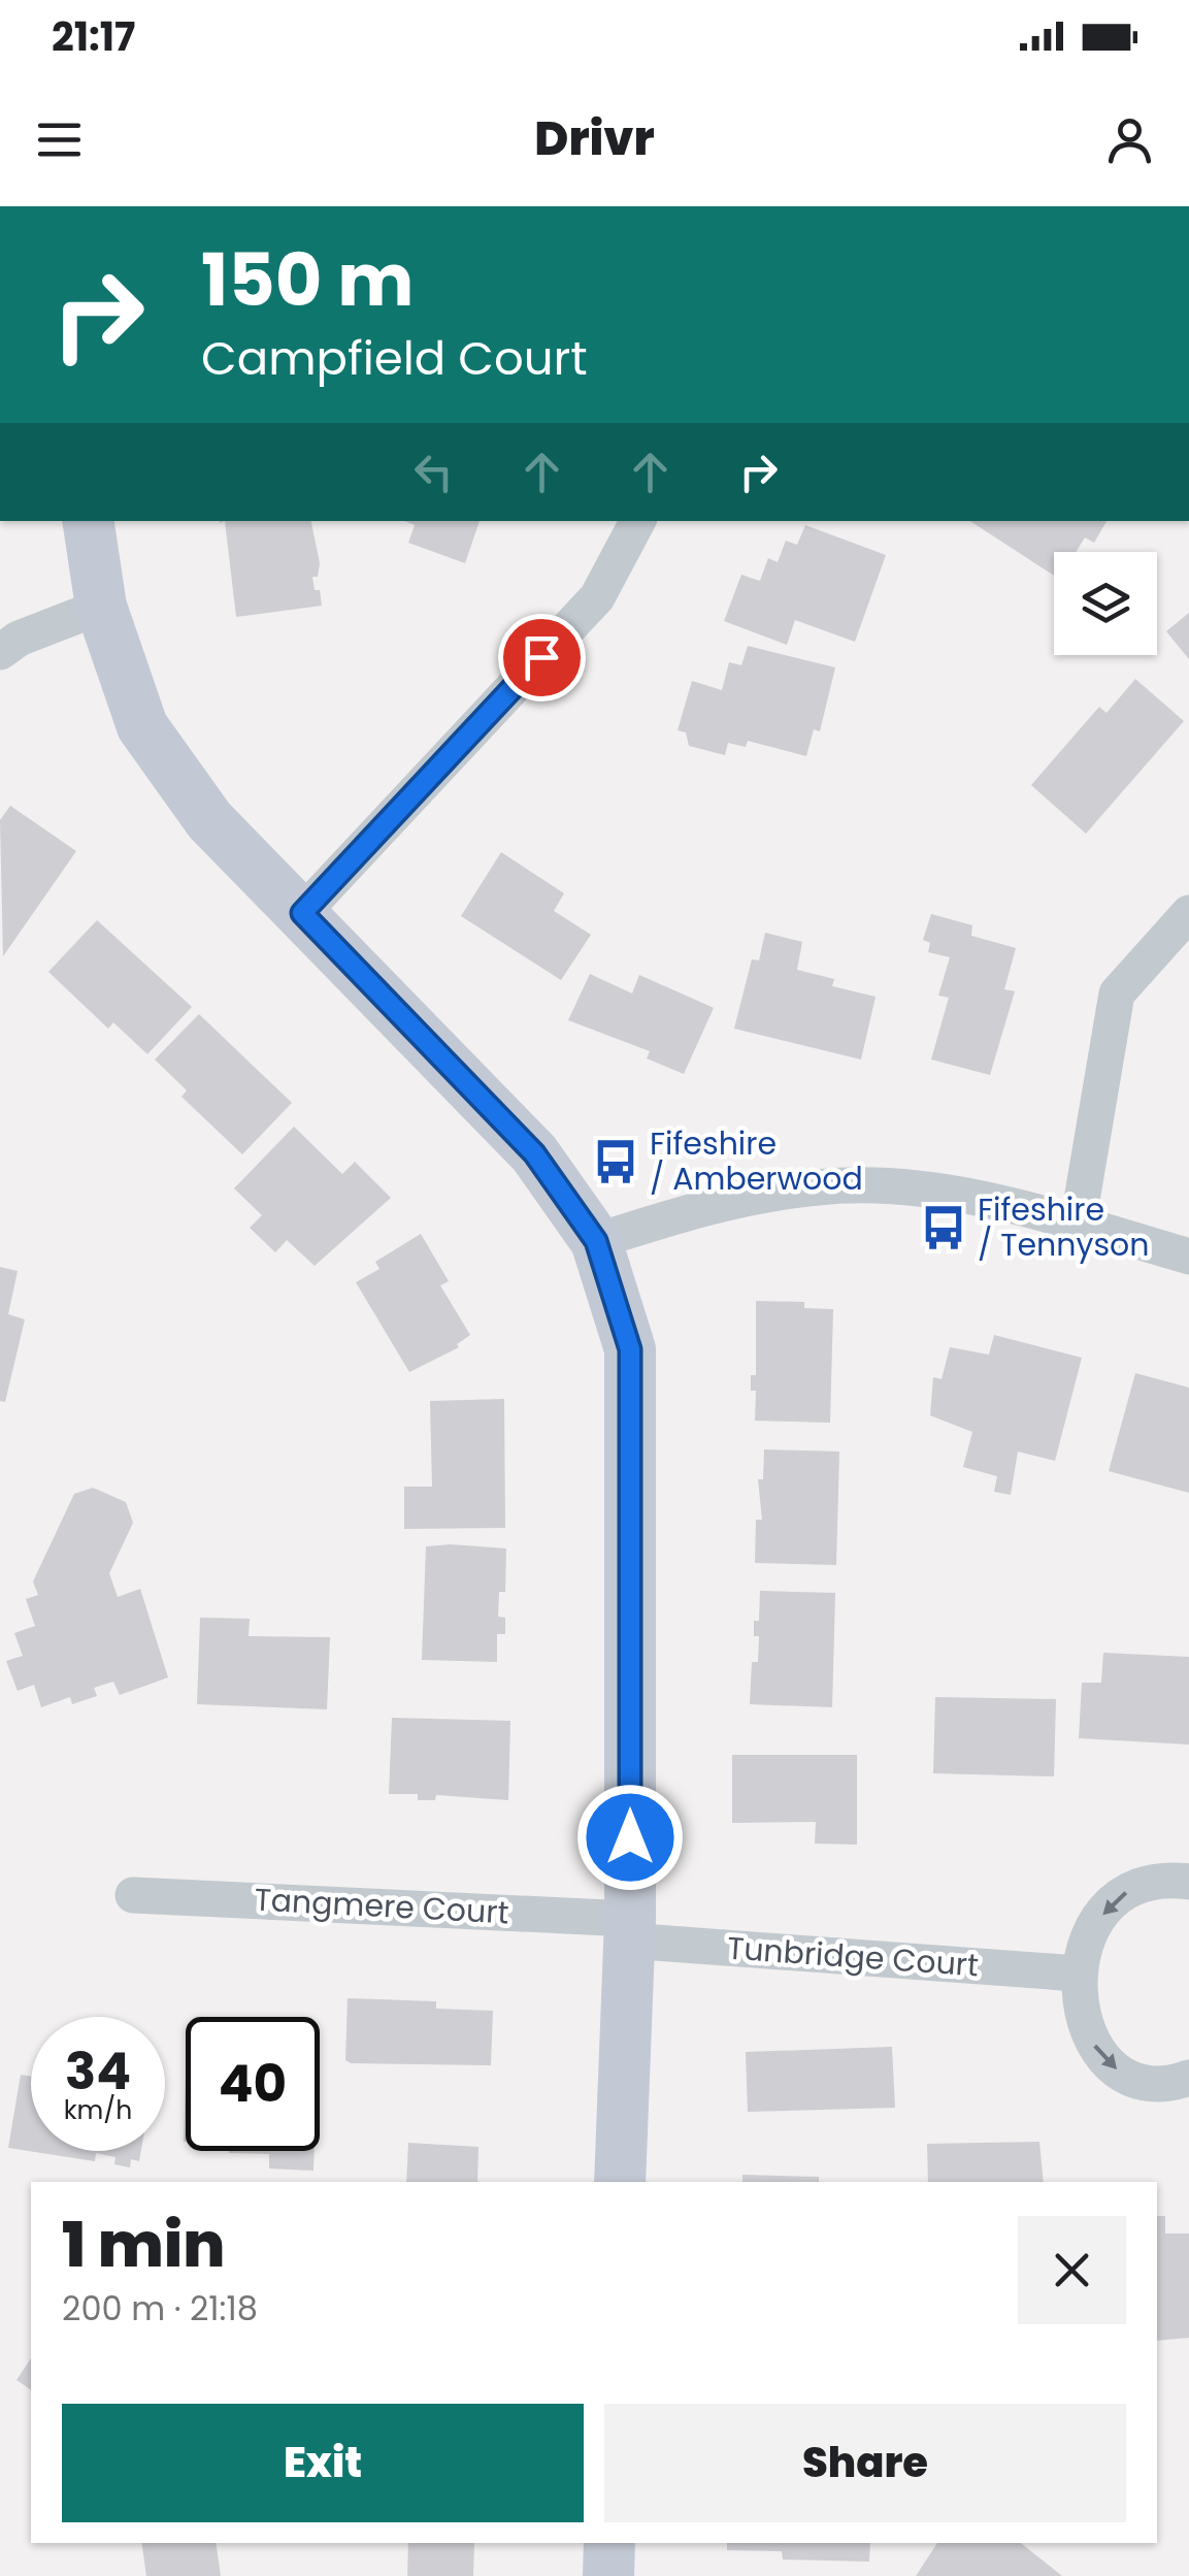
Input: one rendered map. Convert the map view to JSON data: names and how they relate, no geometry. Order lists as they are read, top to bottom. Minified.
{"streets":{"street":["Tangmere Court","Tunbridge Court"]},"crossings":[["Tangmere Court","Tunbridge Court"]],"places":{"bus stop":["Fifeshire / Amberwood","Fifeshire / Tennyson"]},"page":{"status":"21:17","header":"Drivr","turn":["150 m","Campfield Court"],"speed":"34 km/h","limit":"40","heading":["1 min","200 m · 21:18"],"buttons":["Exit","Share"]}}
